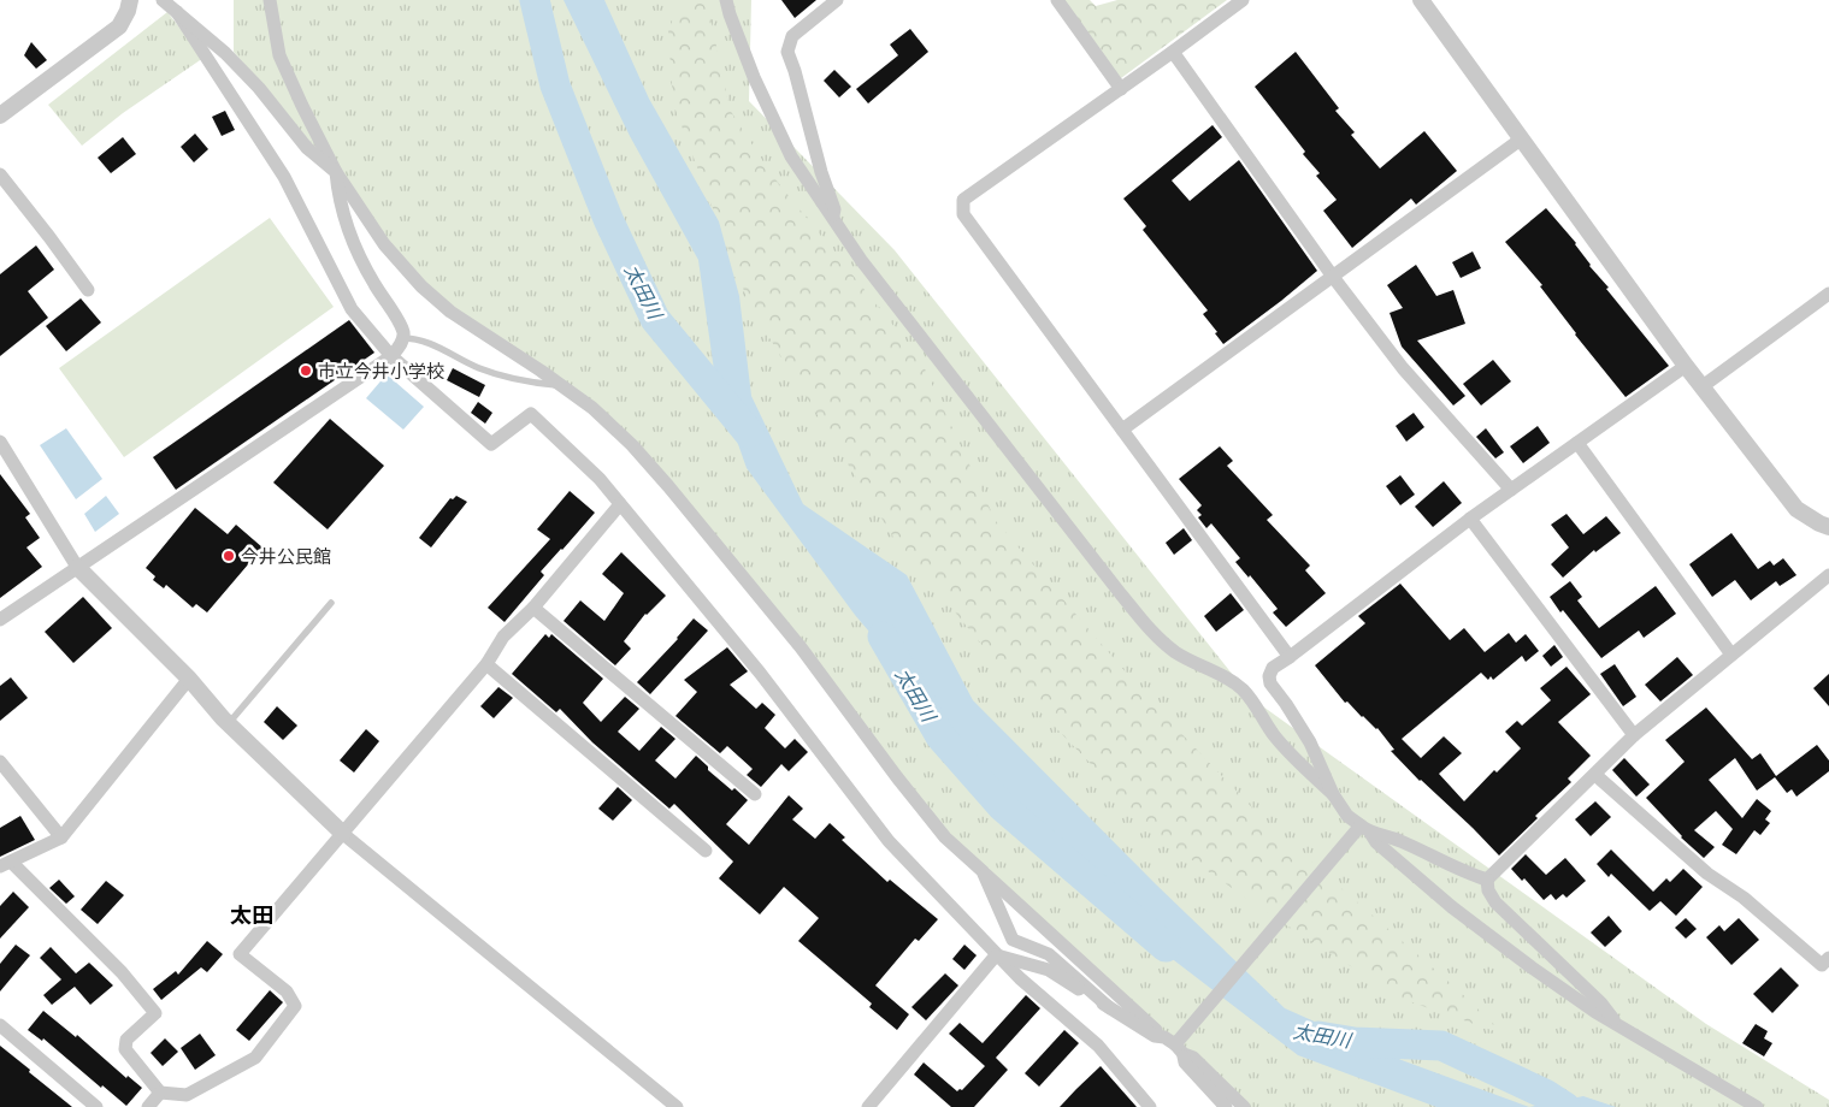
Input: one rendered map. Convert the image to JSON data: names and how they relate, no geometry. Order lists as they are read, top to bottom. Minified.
{"districts":["太田"],"water":["太田川"],"places":["市立今井小学校","今井公民館"]}
